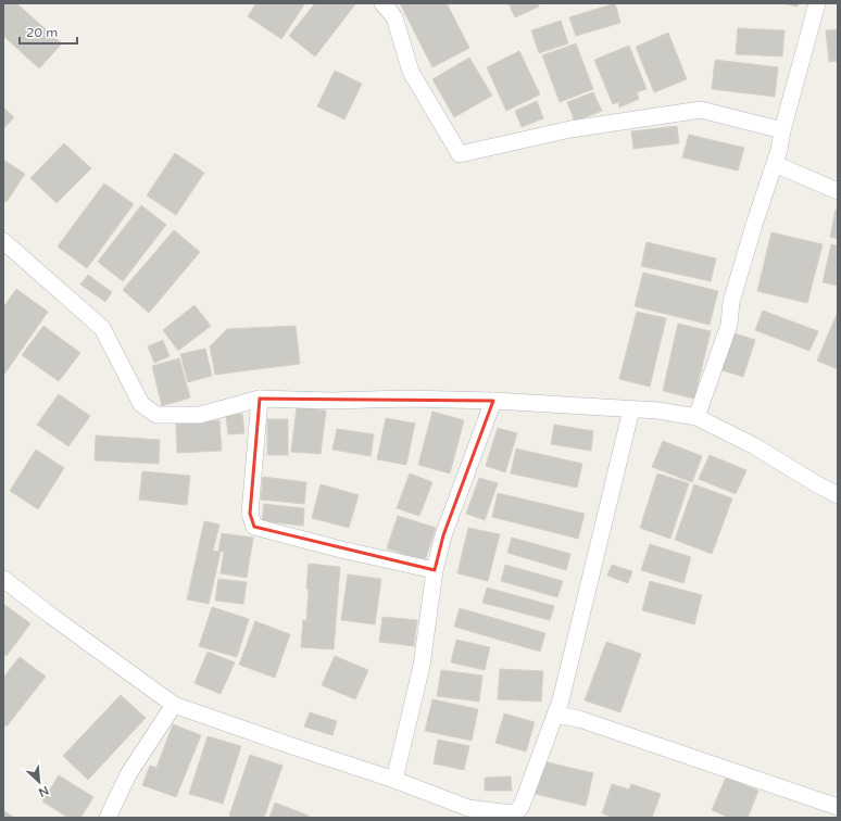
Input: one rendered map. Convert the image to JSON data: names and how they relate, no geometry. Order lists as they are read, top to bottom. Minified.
{"scale_bar":"20 m","north":"bottom right"}
